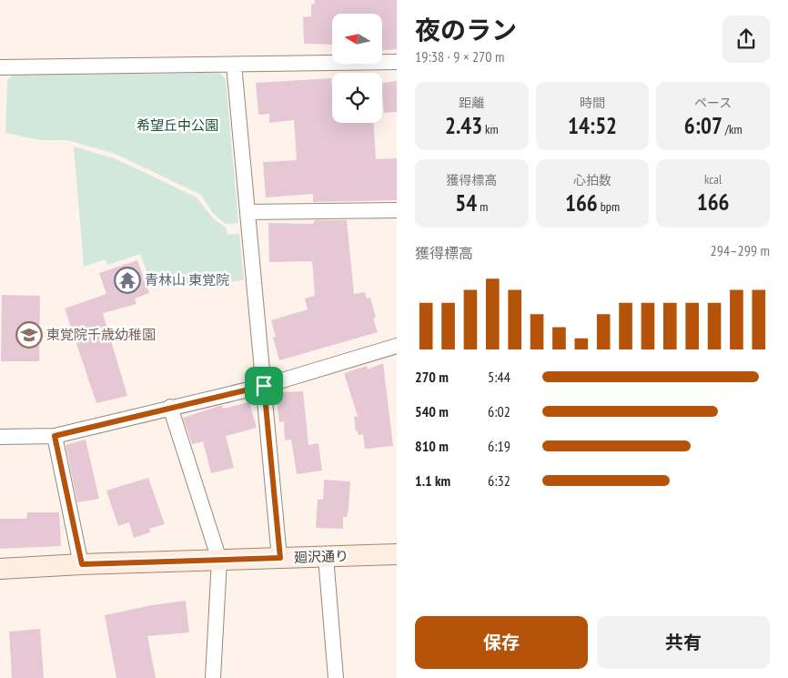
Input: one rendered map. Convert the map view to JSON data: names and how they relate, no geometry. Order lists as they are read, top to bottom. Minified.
{"streets":{"street":["廻沢通り"]},"parks":["希望丘中公園"],"places":{"temple":["青林山 東覚院"],"school or university":["東覚院千歳幼稚園"]},"north":"left","page":{"heading":["夜のラン","19:38 · 9 × 270 m"],"stats":[["距離","2.43 km"],["時間","14:52"],["ペース","6:07 /km"],["獲得標高","54 m"],["心拍数","166 bpm"],["kcal","166"]],"chart":["獲得標高","294–299 m"],"list":[{"name":"270 m","note":"5:44"},{"name":"540 m","note":"6:02"},{"name":"810 m","note":"6:19"},{"name":"1.1 km","note":"6:32"}],"buttons":["保存","共有"]}}
